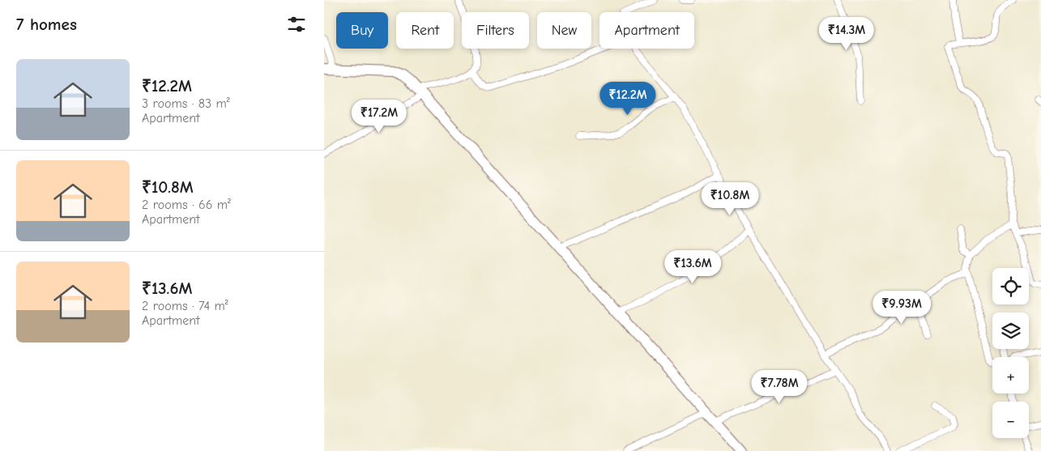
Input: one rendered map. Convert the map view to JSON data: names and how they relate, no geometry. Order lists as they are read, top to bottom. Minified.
{"page":{"heading":"7 homes","chip":["Buy","Rent","Filters","New","Apartment"],"price":["₹14.3M","₹12.2M","₹17.2M","₹10.8M","₹13.6M","₹9.93M","₹7.78M"],"list":[{"name":"₹12.2M","note":"3 rooms · 83 m² · Apartment"},{"name":"₹10.8M","note":"2 rooms · 66 m² · Apartment"},{"name":"₹13.6M","note":"2 rooms · 74 m² · Apartment"}],"map_buttons":["+","−"]}}
